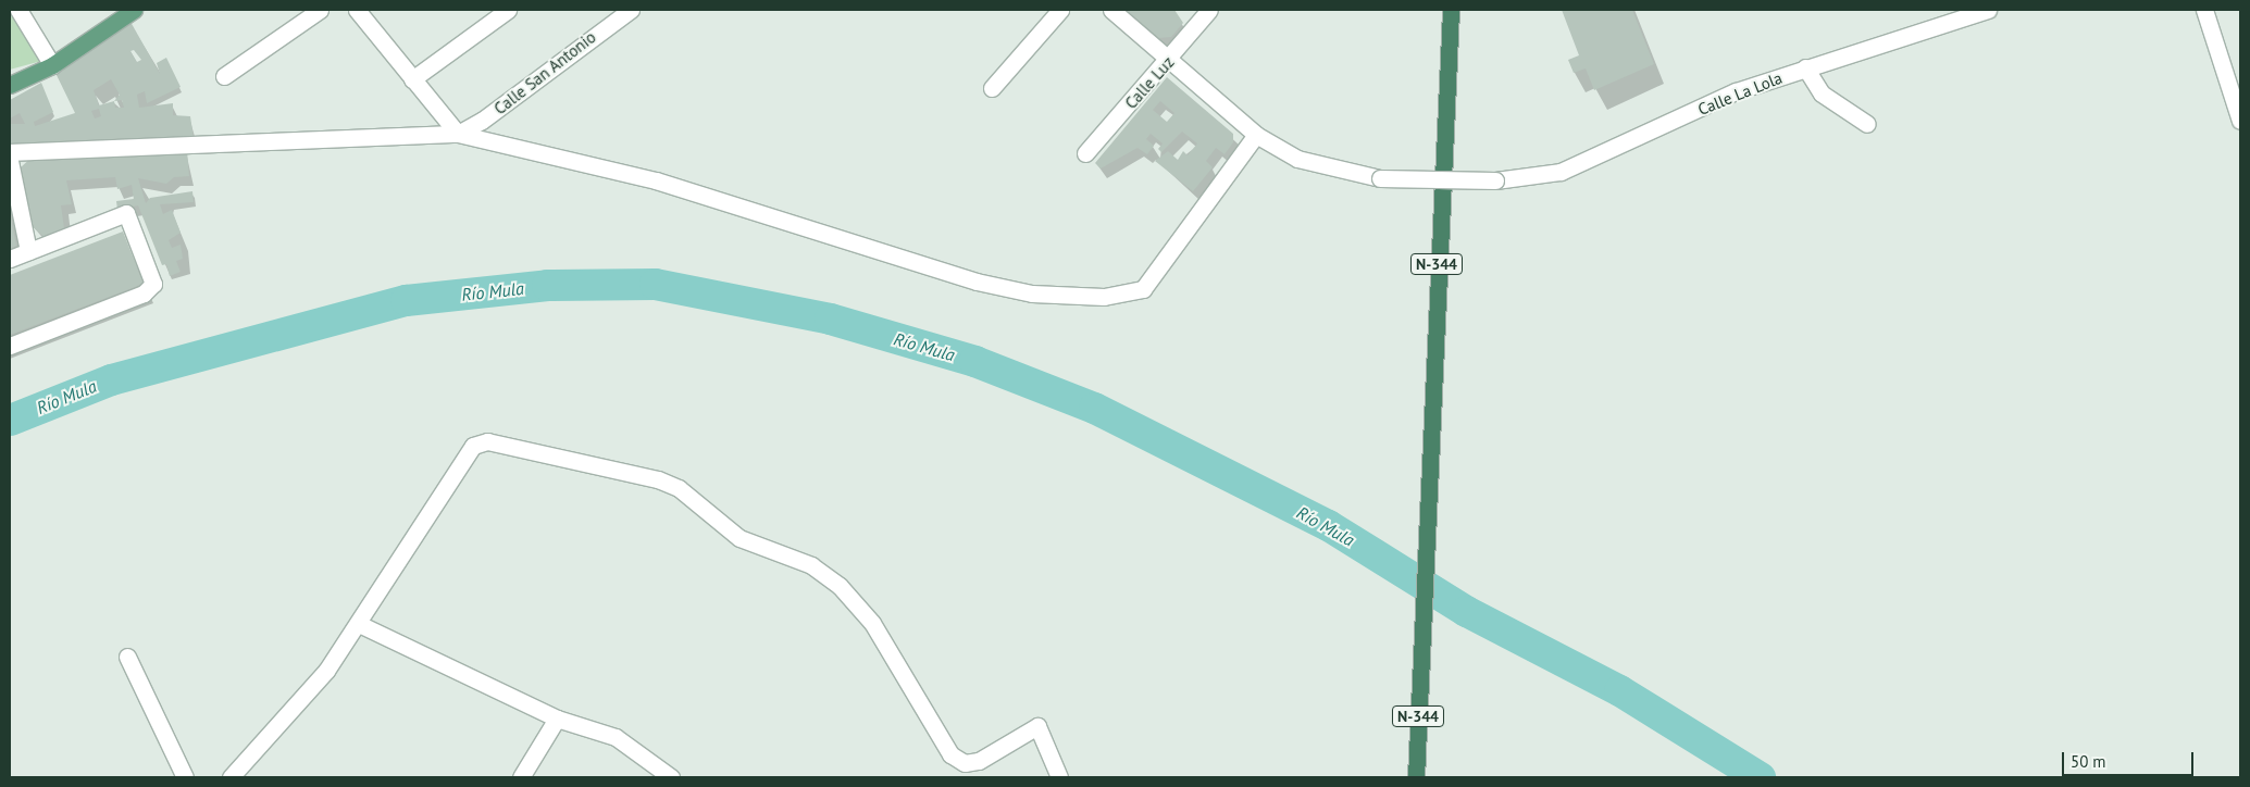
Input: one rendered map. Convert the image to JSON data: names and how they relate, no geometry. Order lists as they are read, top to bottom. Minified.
{"streets":{"highway":["N-344"],"street":["Calle San Antonio","Calle Luz","Calle La Lola"]},"crossings":[["Calle Luz","Calle La Lola"]],"water":["Río Mula"],"scale_bar":"50 m"}
